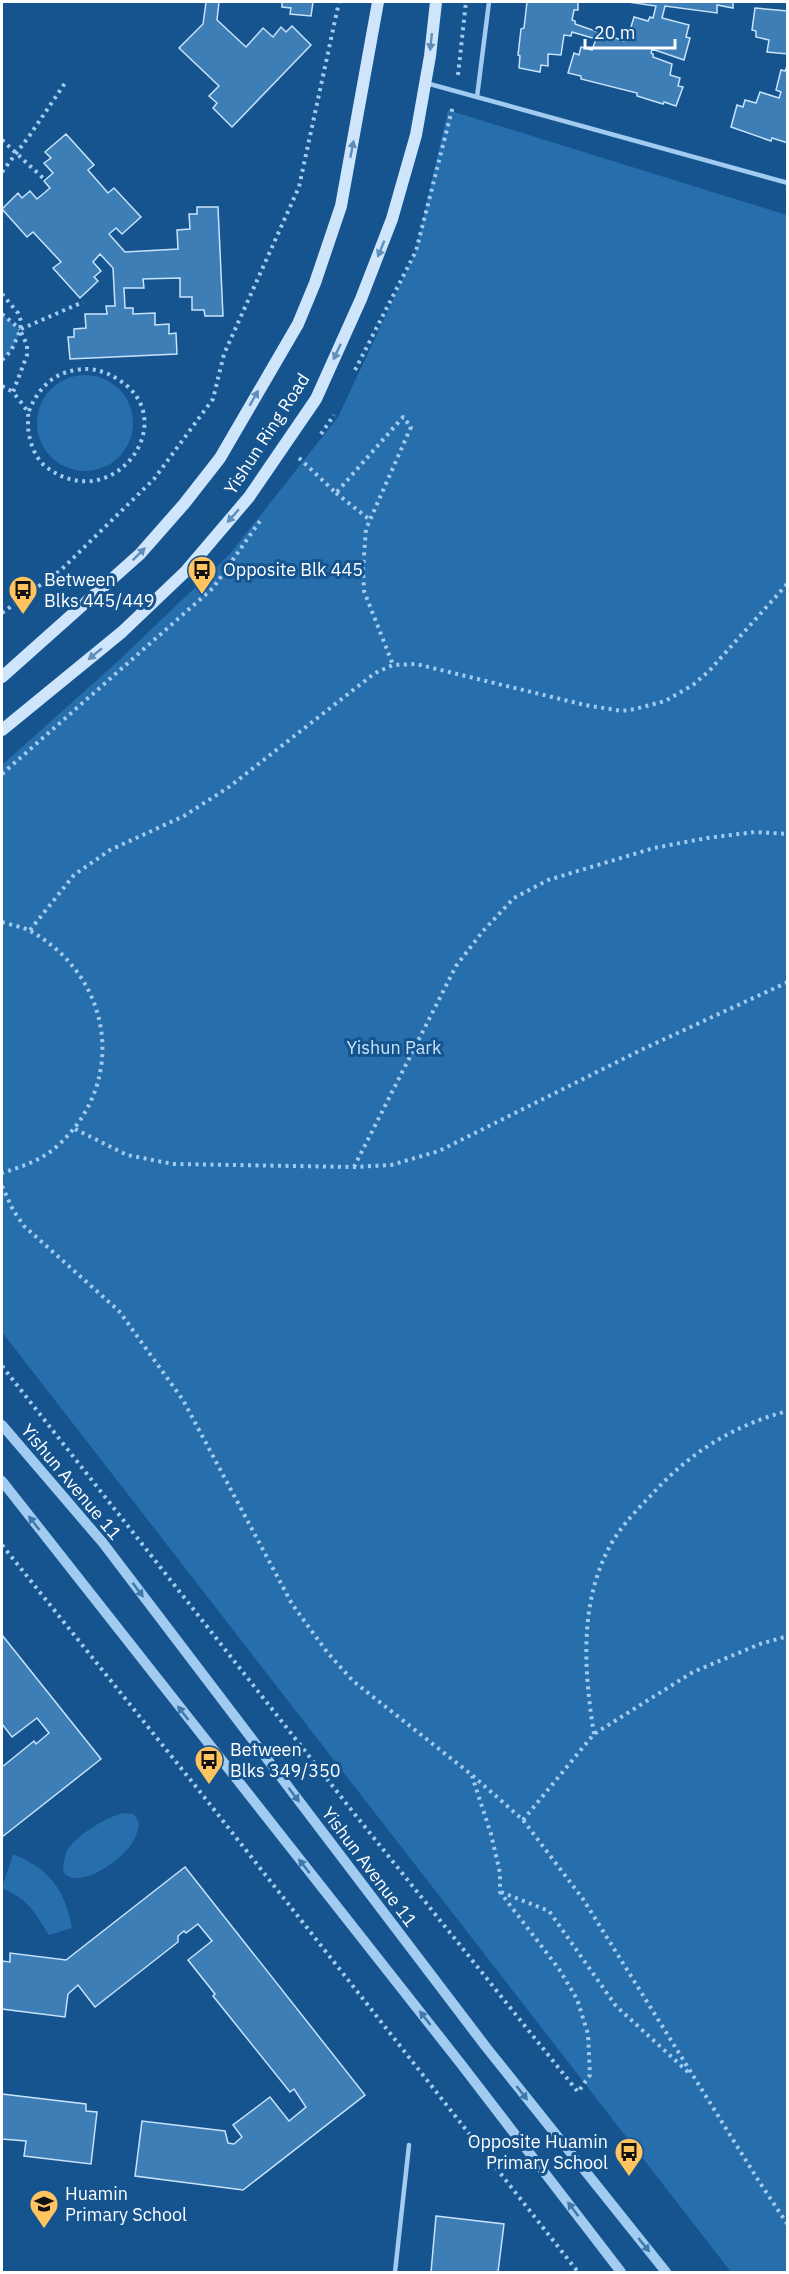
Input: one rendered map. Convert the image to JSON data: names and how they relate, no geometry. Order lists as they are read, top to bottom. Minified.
{"streets":{"main road":["Yishun Ring Road"],"street":["Yishun Avenue 11"]},"parks":["Yishun Park"],"places":{"bus stop":["Opposite Blk 445","Between Blks 445/449","Between Blks 349/350","Opposite Huamin Primary School"],"school or university":["Huamin Primary School"]},"scale_bar":"20 m"}
